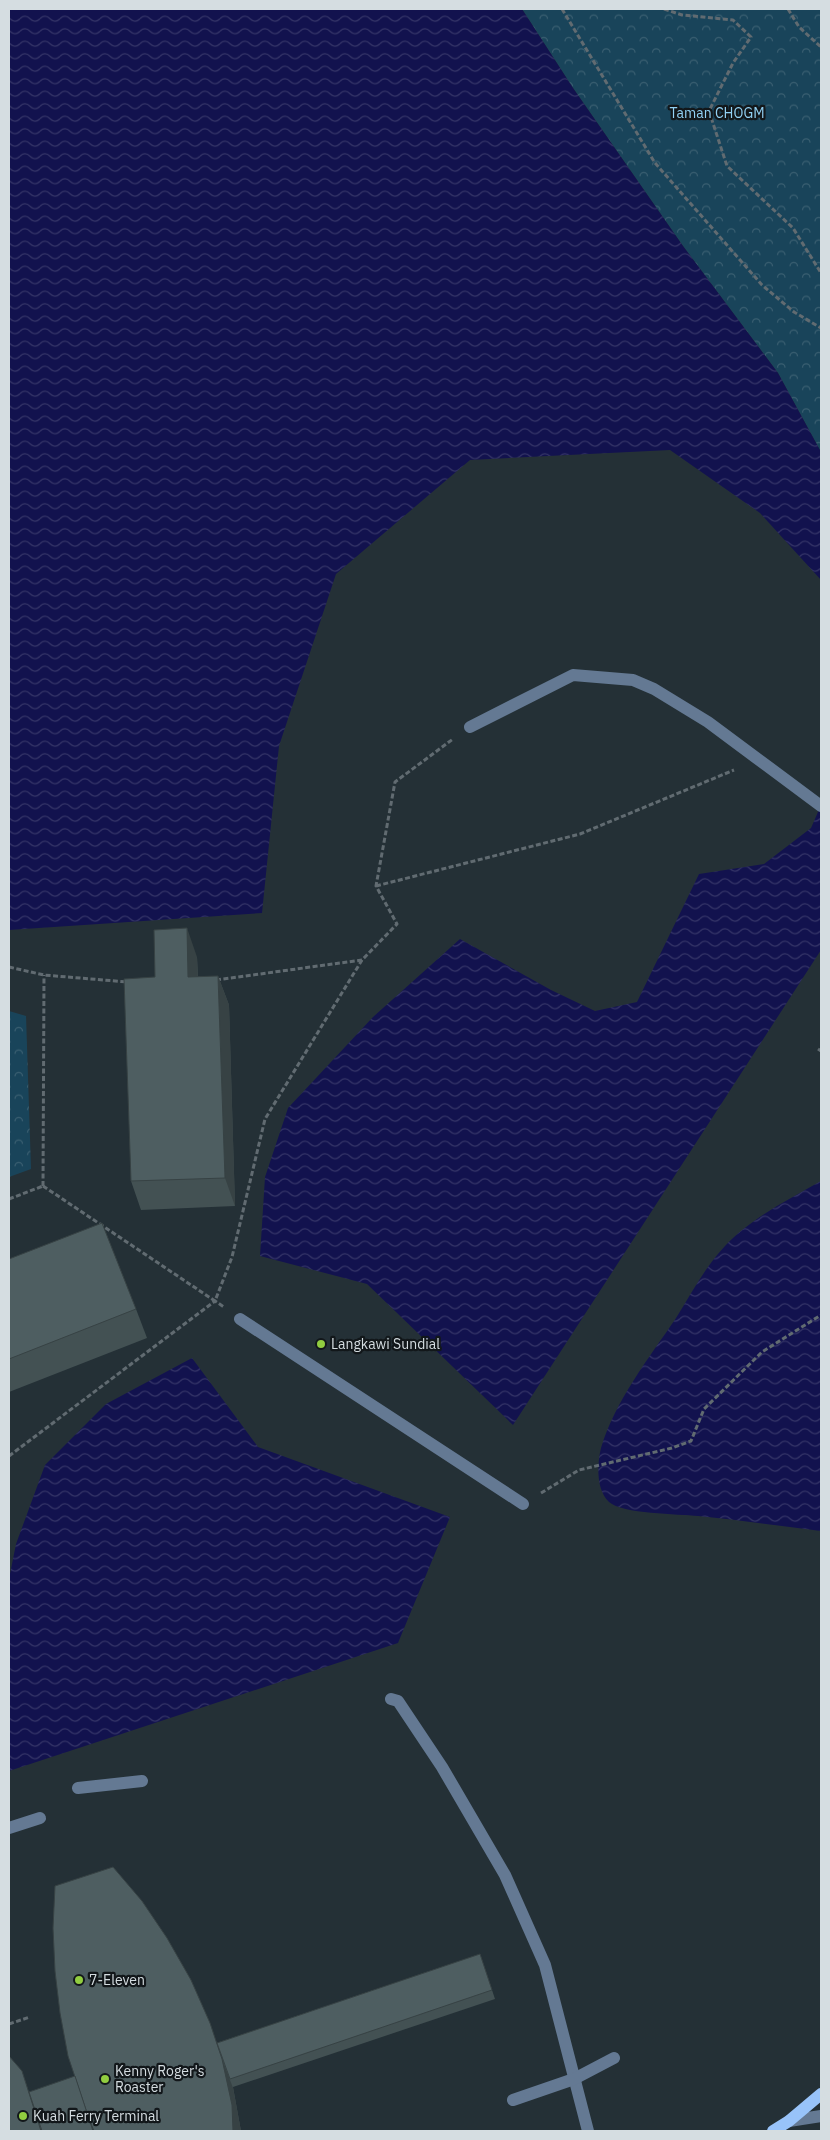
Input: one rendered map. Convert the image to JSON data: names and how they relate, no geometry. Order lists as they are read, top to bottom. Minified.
{"parks":["Taman CHOGM"],"places":["Langkawi Sundial","7-Eleven","Kenny Roger's Roaster","Kuah Ferry Terminal"]}
